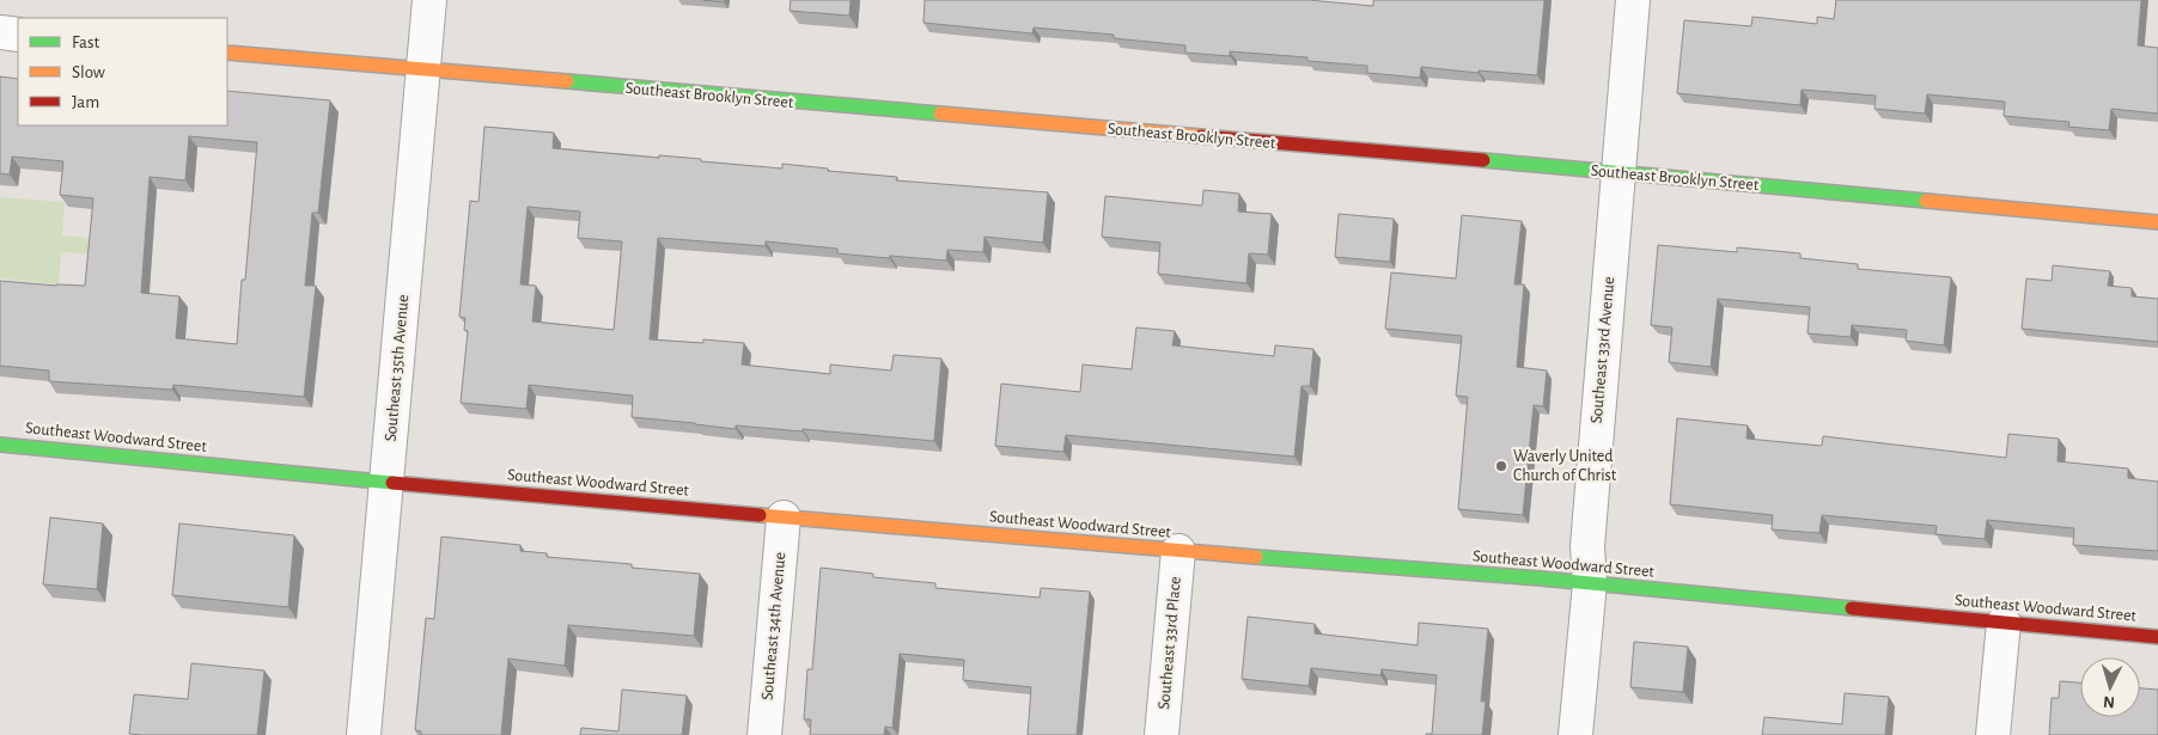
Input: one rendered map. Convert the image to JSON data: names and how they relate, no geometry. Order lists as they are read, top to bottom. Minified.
{"streets":{"street":["Southeast Brooklyn Street","Southeast 33rd Avenue","Southeast 35th Avenue","Southeast Woodward Street","Southeast 34th Avenue","Southeast 33rd Place"]},"crossings":[["Southeast Brooklyn Street","Southeast 33rd Avenue"],["Southeast Brooklyn Street","Southeast 35th Avenue"],["Southeast 33rd Avenue","Southeast Woodward Street"],["Southeast 35th Avenue","Southeast Woodward Street"],["Southeast Woodward Street","Southeast 34th Avenue"],["Southeast Woodward Street","Southeast 33rd Place"]],"places":["Waverly United Church of Christ"],"legend":["Fast","Slow","Jam"],"north":"bottom"}
